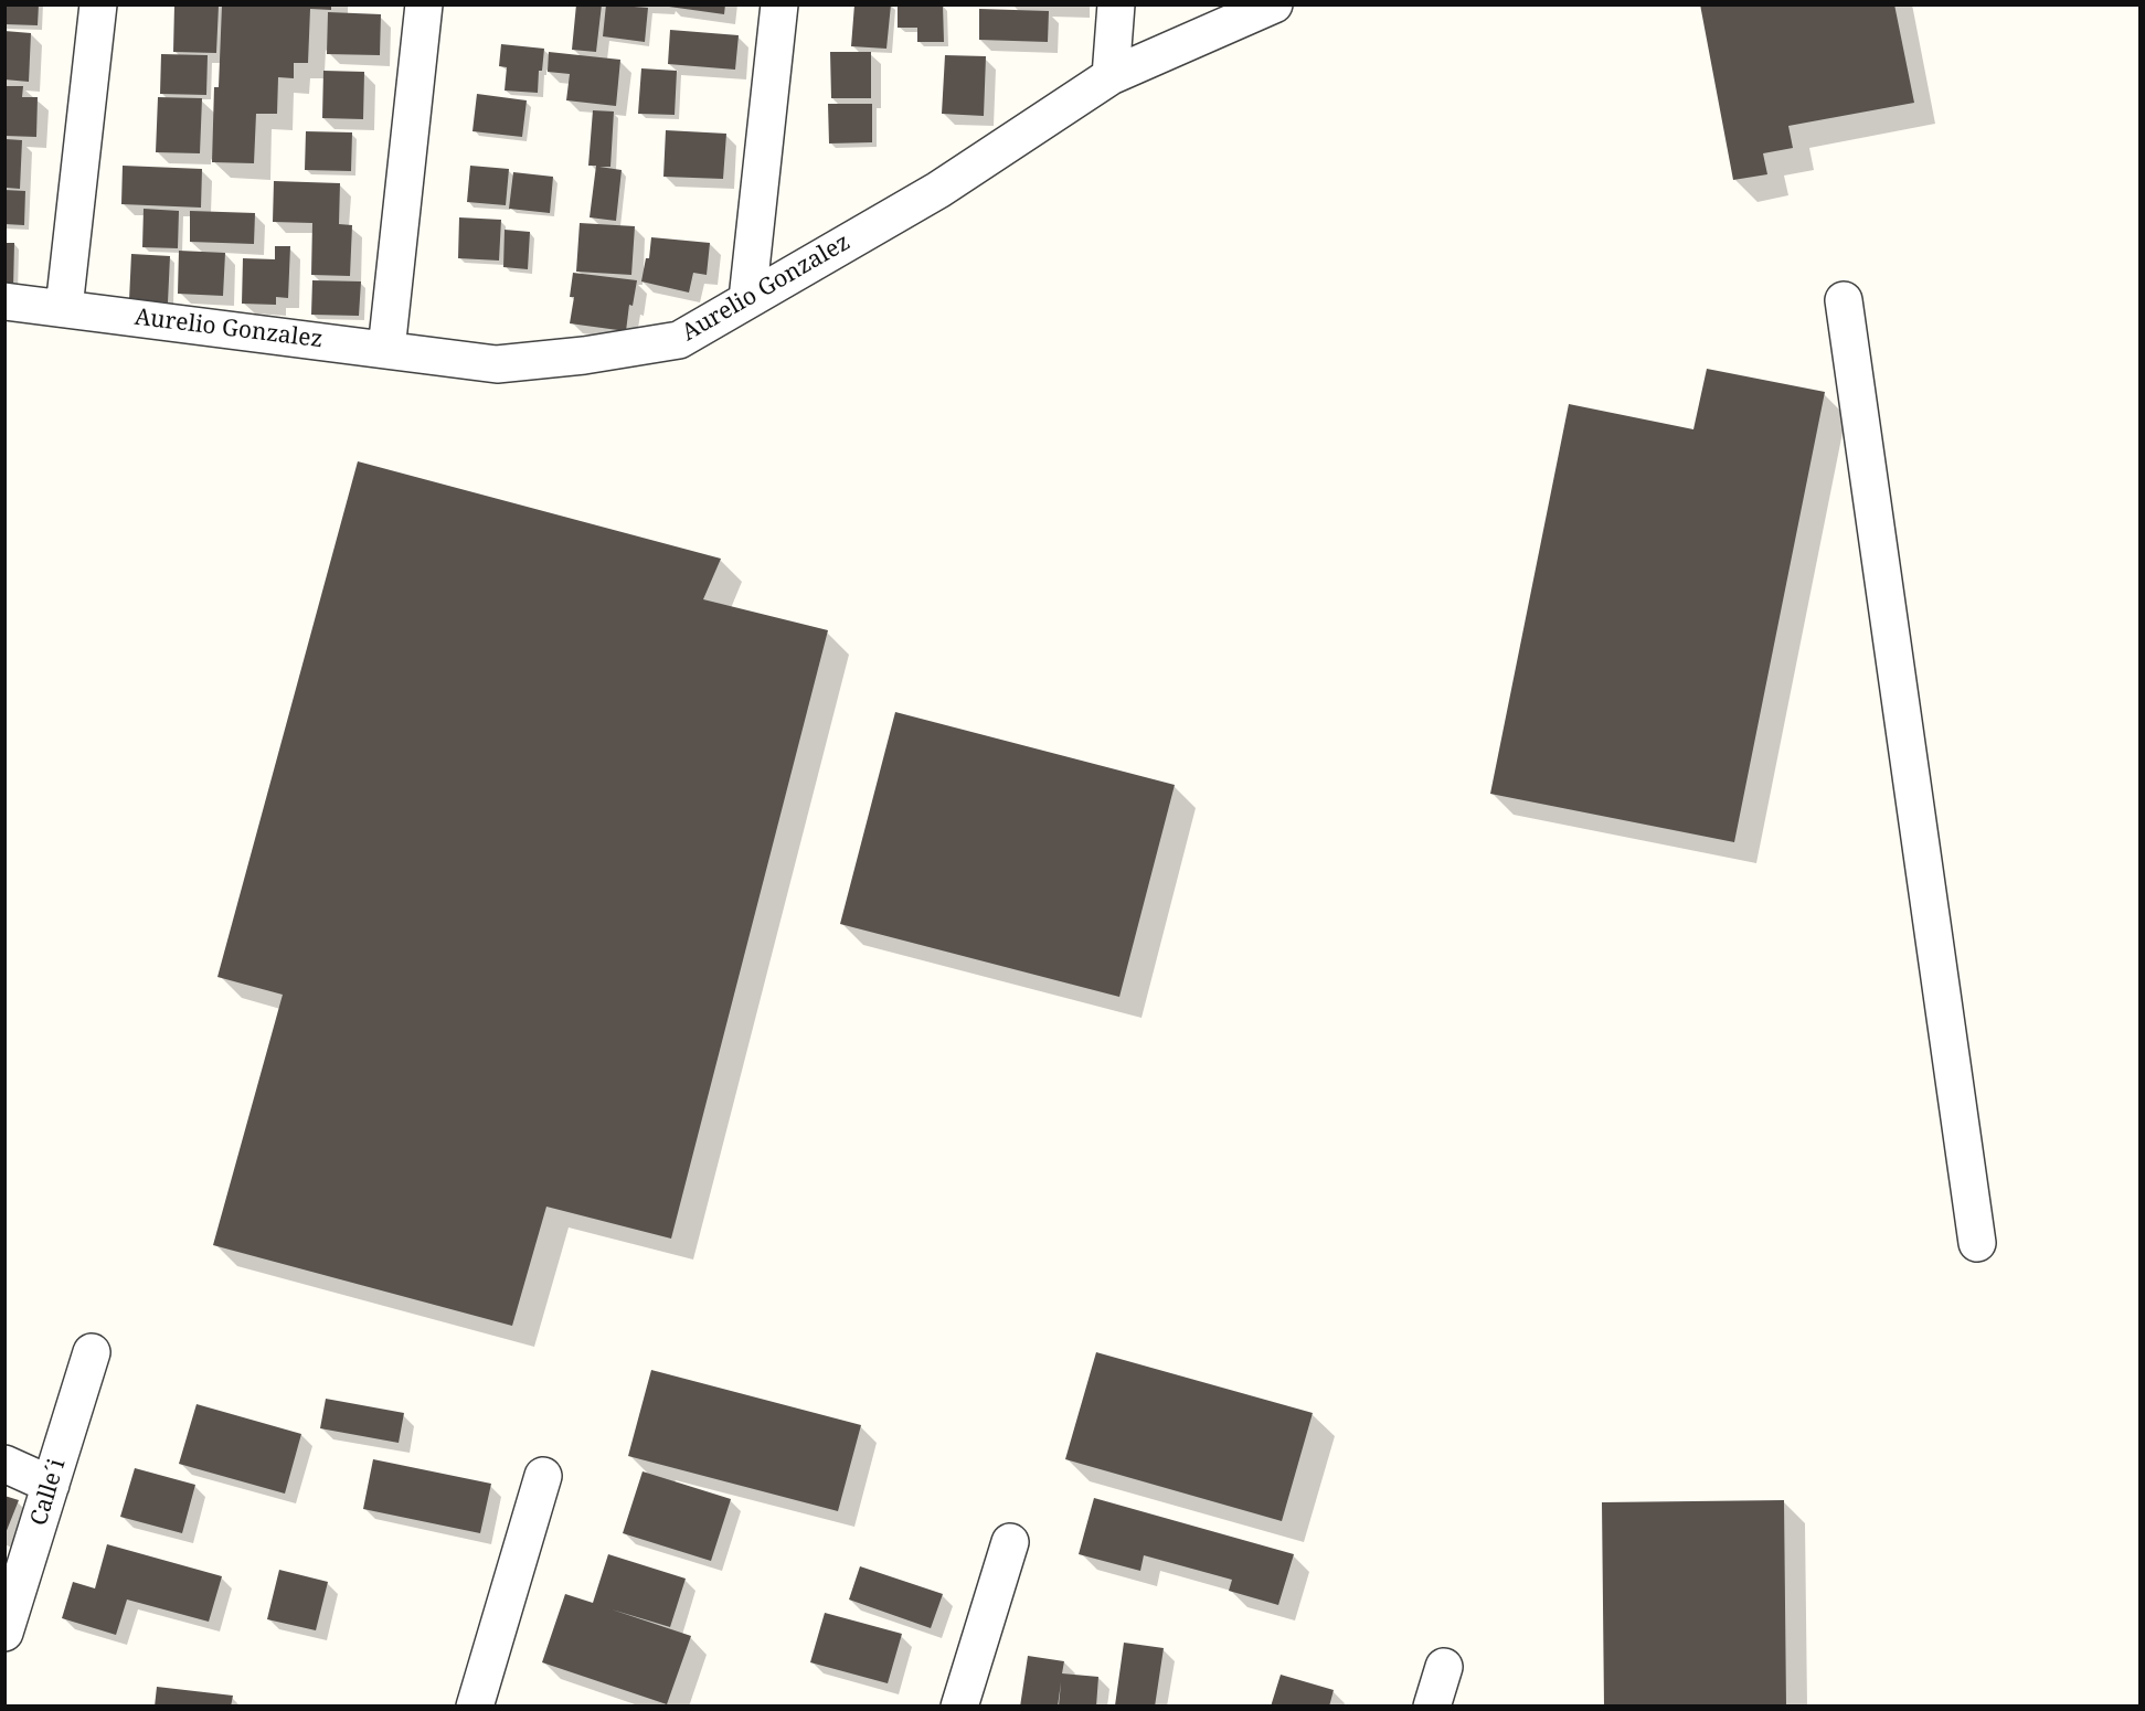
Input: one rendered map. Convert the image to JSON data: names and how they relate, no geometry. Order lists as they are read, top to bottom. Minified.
{"streets":{"street":["Aurelio Gonzalez","Calle´i"]}}
